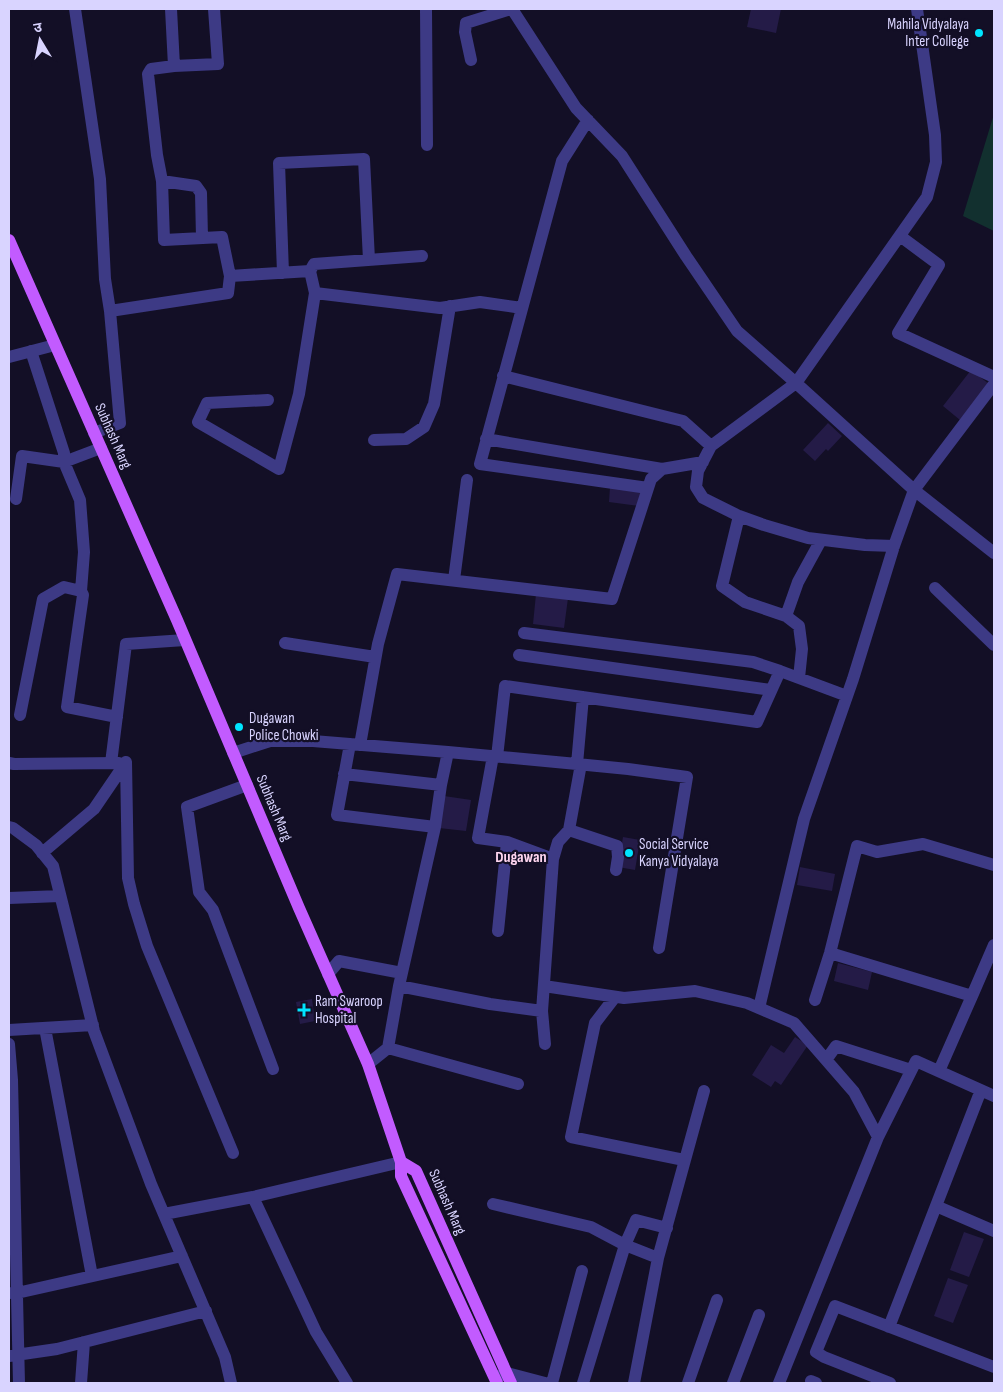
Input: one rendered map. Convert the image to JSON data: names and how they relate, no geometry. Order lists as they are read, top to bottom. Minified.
{"streets":{"main road":["Subhash Marg"]},"districts":["Dugawan"],"places":{"other":["Mahila Vidyalaya Inter College","Dugawan Police Chowki","Social Service Kanya Vidyalaya"],"health":["Ram Swaroop Hospital"]},"north":"top"}
